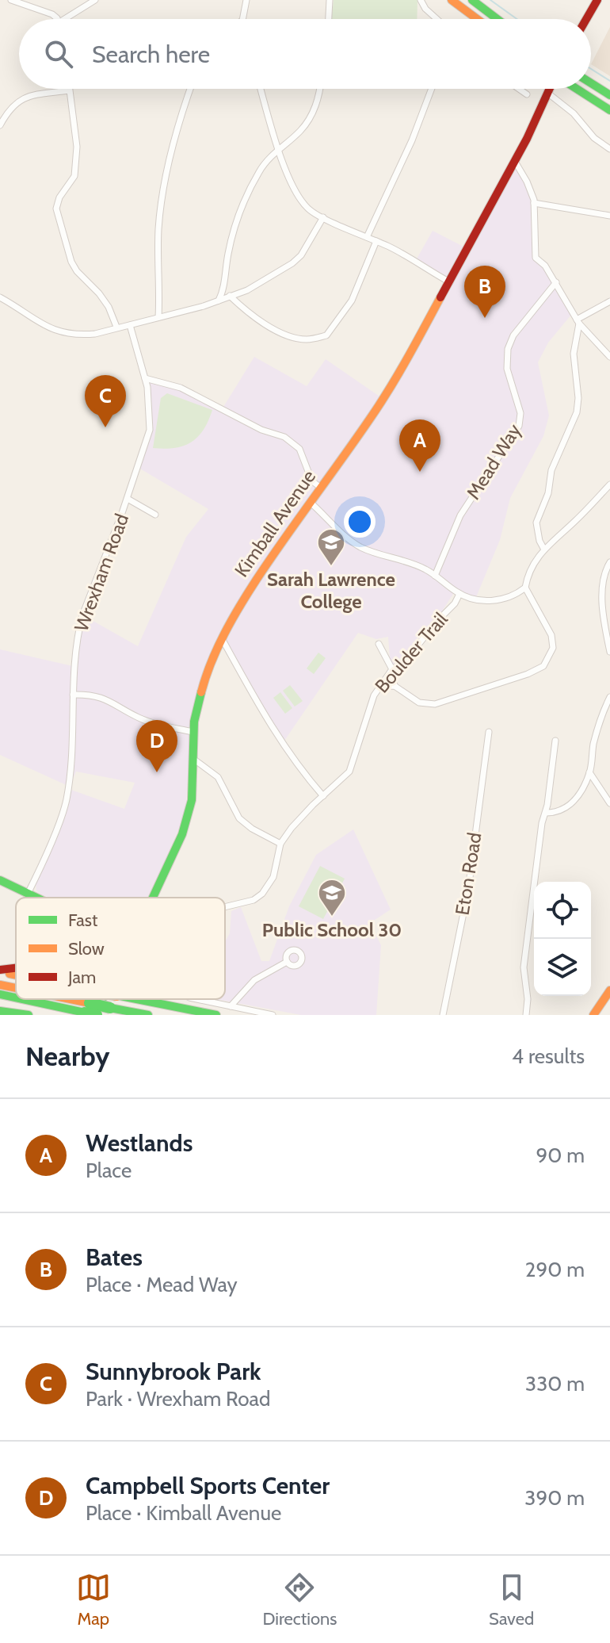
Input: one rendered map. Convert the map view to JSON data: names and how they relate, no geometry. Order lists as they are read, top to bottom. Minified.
{"streets":{"main road":["Kimball Avenue"],"street":["Mead Way","Wrexham Road","Boulder Trail","Eton Road"]},"places":{"school or university":["Sarah Lawrence College","Public School 30"]},"legend":["Fast","Slow","Jam"],"page":{"search":"Search here","pins":["B","C","A","D"],"heading":["Nearby","4 results"],"list":[{"mark":"A","name":"Westlands","note":"Place","value":"90 m"},{"mark":"B","name":"Bates","note":"Place · Mead Way","value":"290 m"},{"mark":"C","name":"Sunnybrook Park","note":"Park · Wrexham Road","value":"330 m"},{"mark":"D","name":"Campbell Sports Center","note":"Place · Kimball Avenue","value":"390 m"}],"nav":["Map","Directions","Saved"]}}
